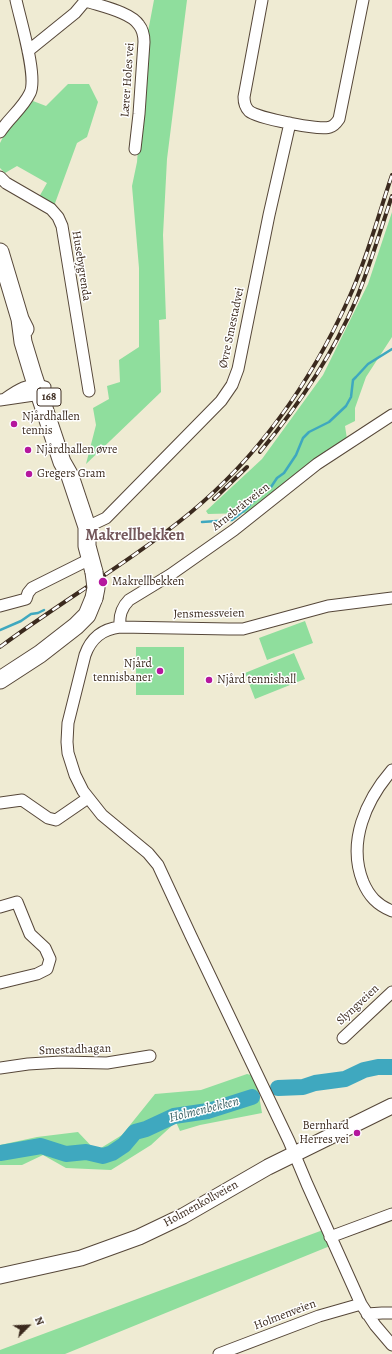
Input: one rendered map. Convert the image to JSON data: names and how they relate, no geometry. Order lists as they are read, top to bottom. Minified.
{"streets":{"main road":["168","Holmenkollveien"],"street":["Lærer Holes vei","Husebygrenda","Øvre Smestadvei","Arnebråtveien","Jensmessveien","Slyngveien","Smestadhagan","Holmenveien"]},"crossings":[["Øvre Smestadvei","168"],["Arnebråtveien","Jensmessveien"]],"districts":["Makrellbekken"],"water":["Holmenbekken"],"places":["Njårdhallen tennis","Njårdhallen øvre","Gregers Gram","Makrellbekken","Njård tennisbaner","Njård tennishall","Bernhard Herres vei"],"north":"top right"}
